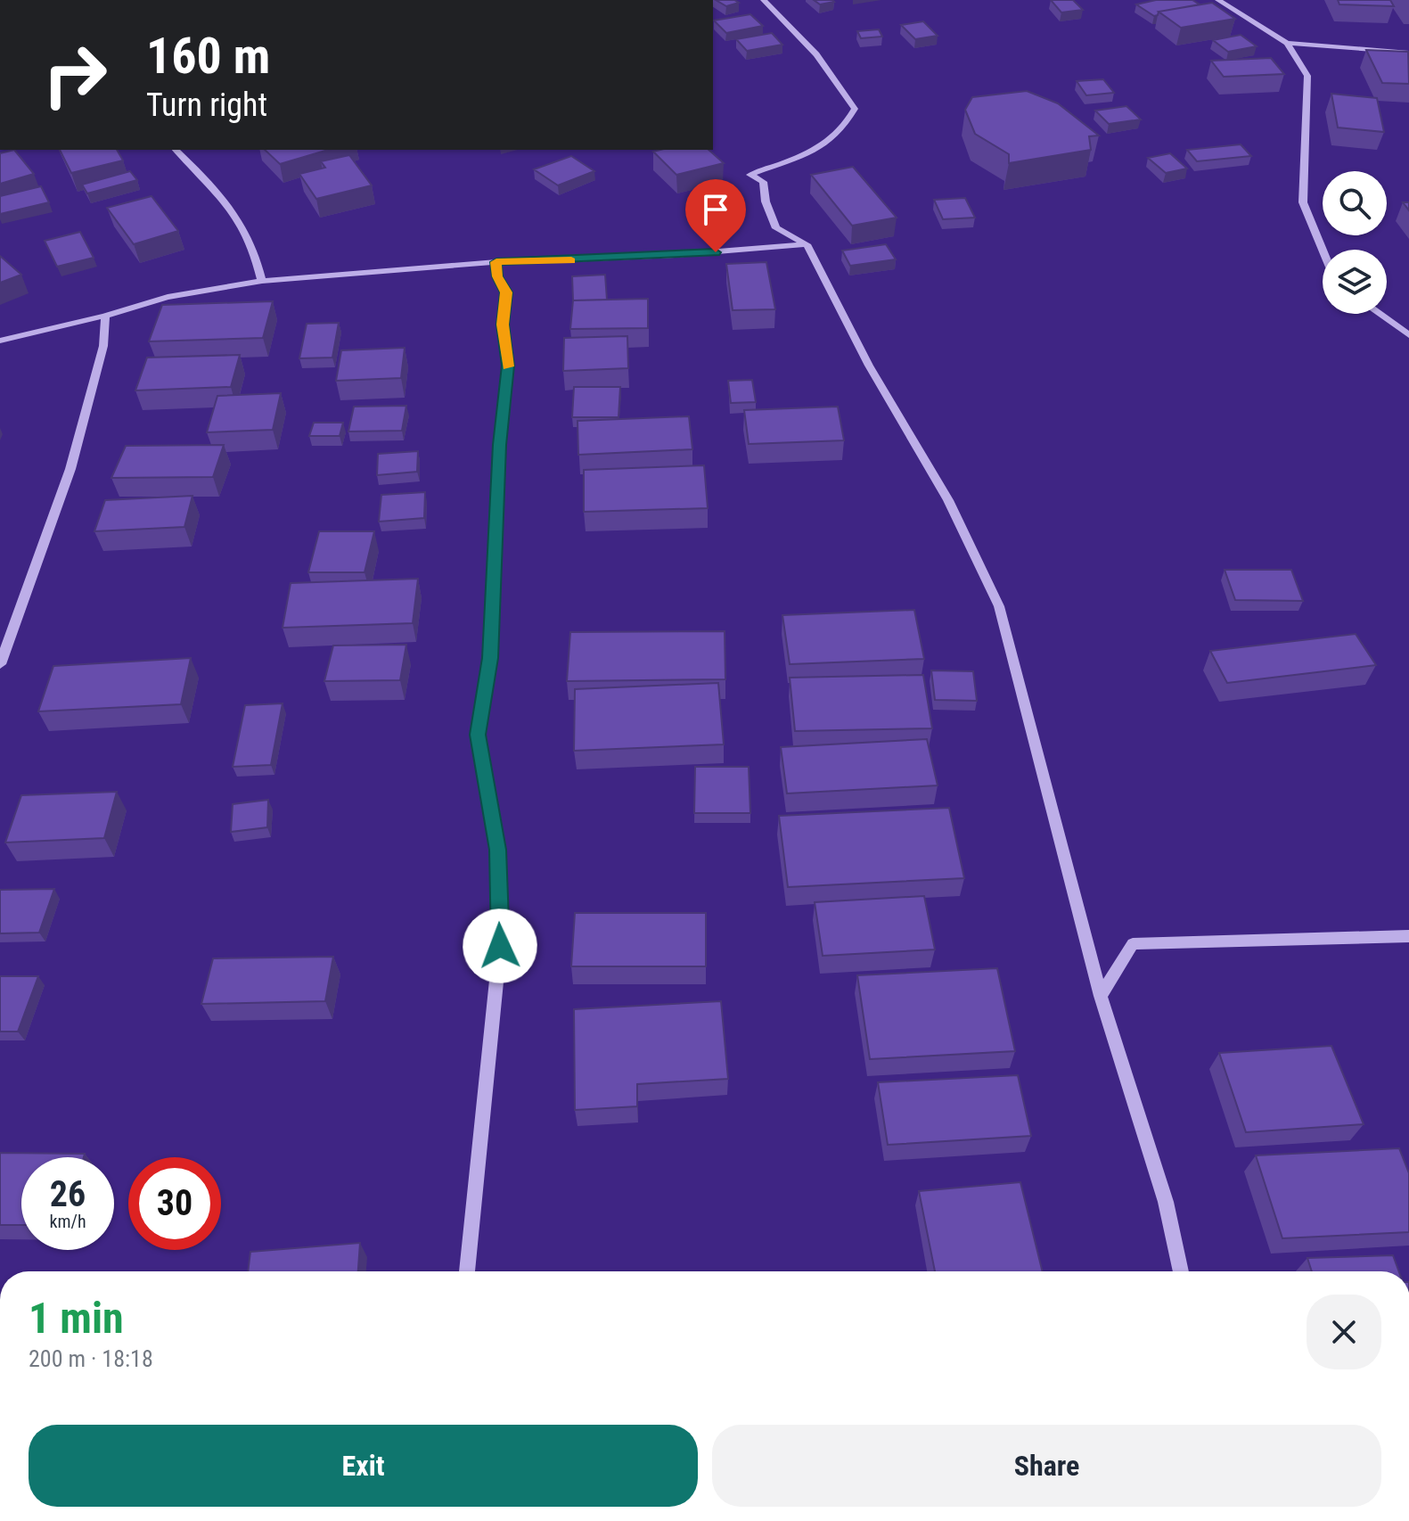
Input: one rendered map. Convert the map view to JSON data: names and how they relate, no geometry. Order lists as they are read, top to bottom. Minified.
{"page":{"turn":["160 m","Turn right"],"speed":"26 km/h","limit":"30","heading":["1 min","200 m · 18:18"],"buttons":["Exit","Share"]}}
